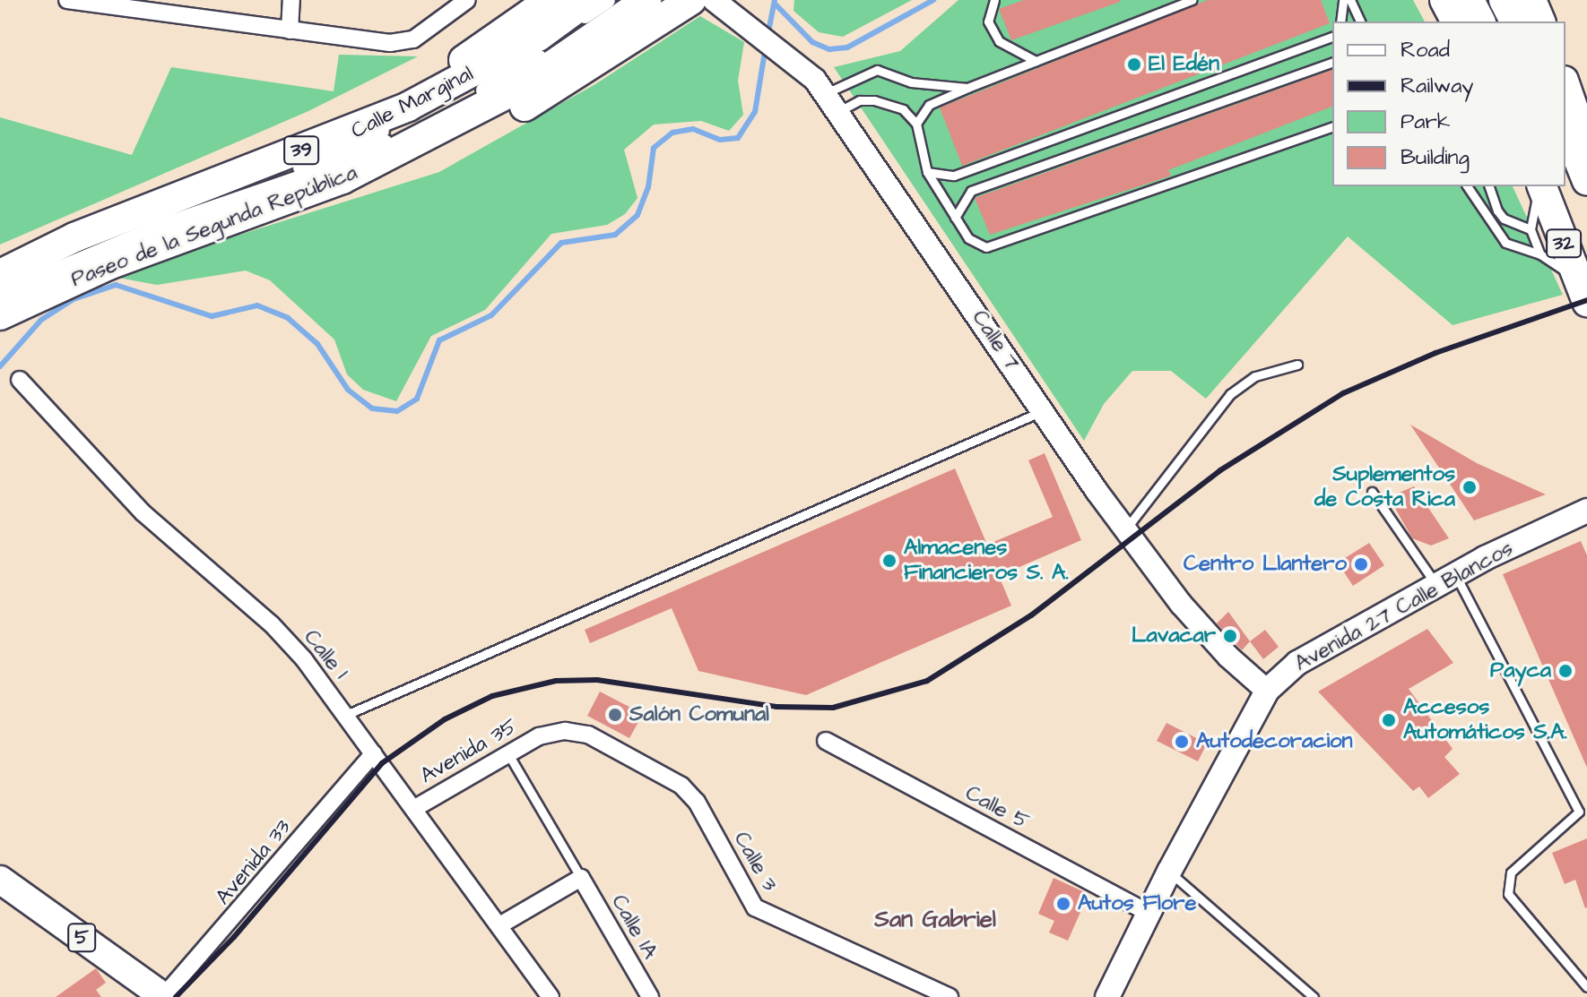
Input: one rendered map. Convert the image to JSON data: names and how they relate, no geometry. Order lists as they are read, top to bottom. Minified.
{"streets":{"highway":["39","Paseo de la Segunda República","32"],"main road":["Avenida 27 Calle Blancos","5"],"street":["Calle Marginal","Calle 7","Calle 1","Avenida 35","Calle 5","Calle 3","Avenida 33","Calle 1A"]},"crossings":[["Calle 7","Avenida 27 Calle Blancos"],["Avenida 27 Calle Blancos","Calle 5"],["Calle 1","Avenida 35"],["Calle 1","Avenida 33"],["Avenida 35","Calle 3"],["Avenida 33","5"]],"districts":["San Gabriel"],"places":["El Edén","Suplementos de Costa Rica","Almacenes Financieros S. A.","Centro Llantero","Lavacar","Payca","Salón Comunal","Accesos Automáticos S.A.","Autodecoracion","Autos Flore"],"legend":["Road","Railway","Park","Building"]}
